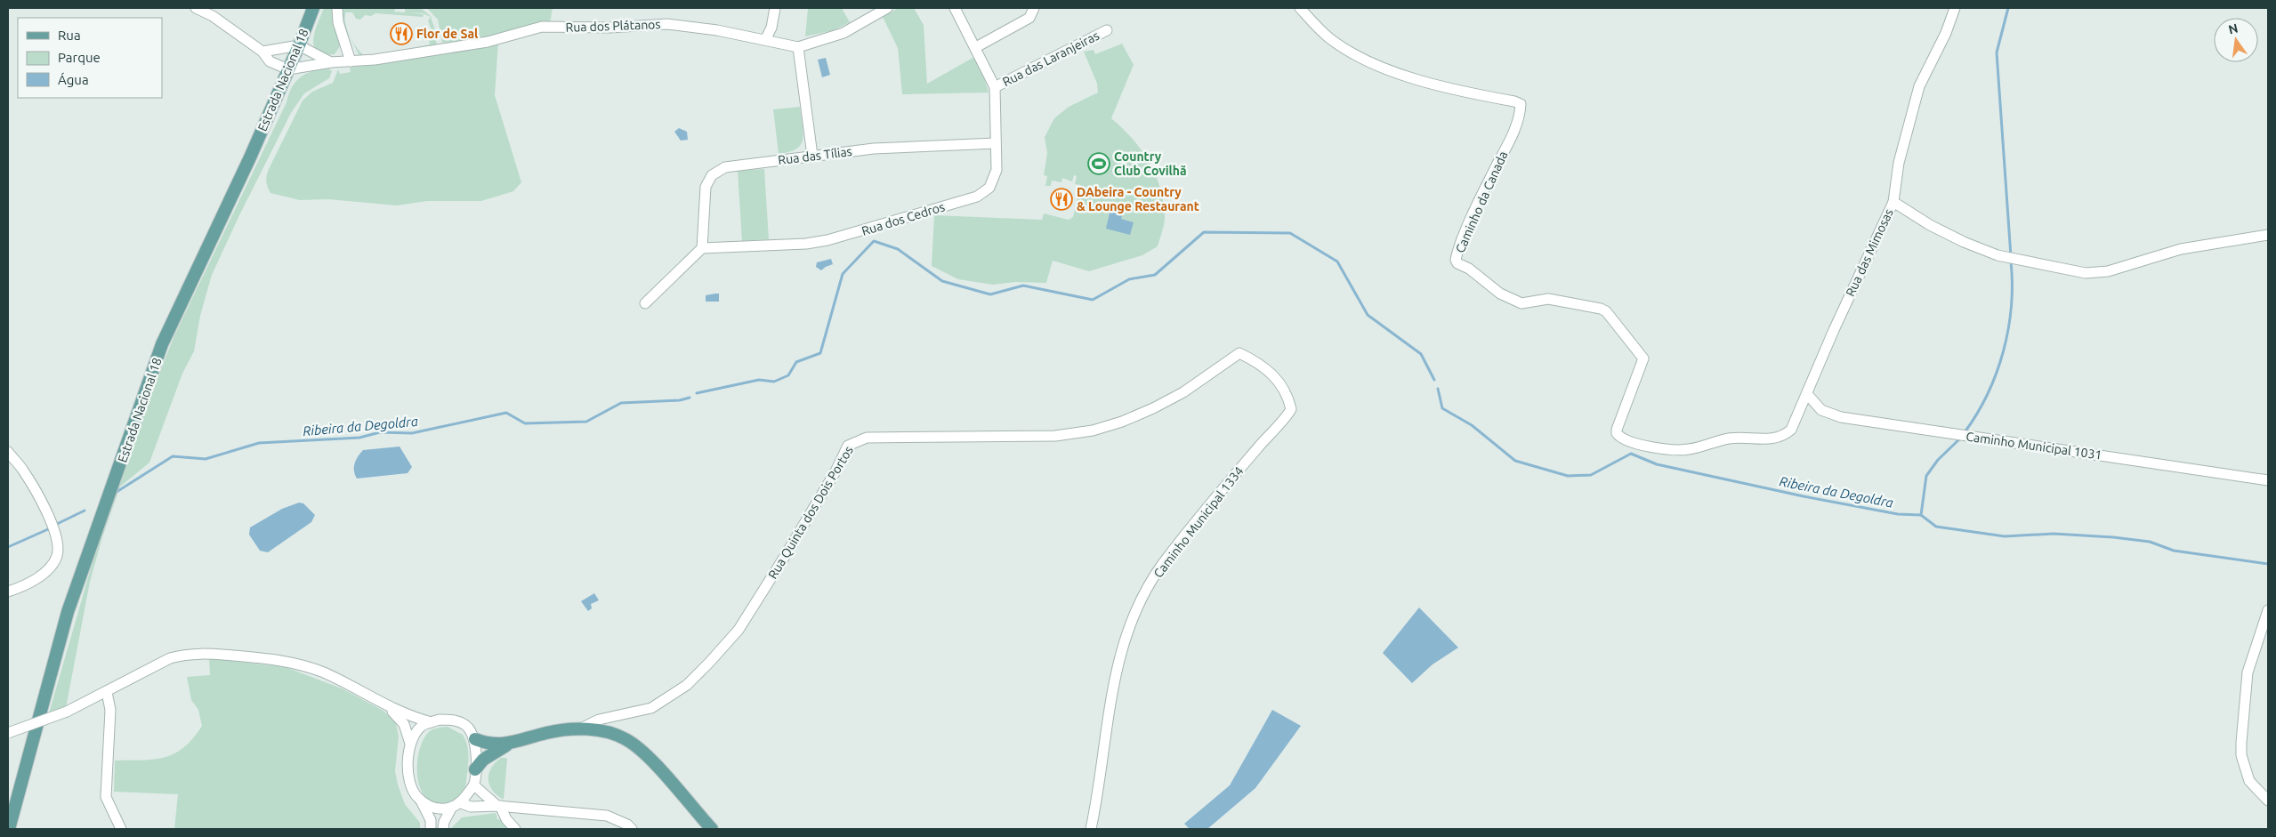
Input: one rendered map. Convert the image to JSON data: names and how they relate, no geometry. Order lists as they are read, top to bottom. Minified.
{"streets":{"main road":["Estrada Nacional 18"],"street":["Rua dos Plátanos","Rua das Laranjeiras","Rua das Tílias","Caminho da Canada","Rua dos Cedros","Rua das Mimosas","Caminho Municipal 1031","Rua Quinta dos Dois Portos","Caminho Municipal 1334"]},"crossings":[["Rua dos Plátanos","Estrada Nacional 18"],["Rua das Laranjeiras","Rua dos Cedros"],["Rua das Tílias","Rua dos Cedros"],["Caminho da Canada","Rua das Mimosas"],["Caminho da Canada","Caminho Municipal 1031"],["Rua das Mimosas","Caminho Municipal 1031"],["Rua Quinta dos Dois Portos","Caminho Municipal 1334"]],"water":["Ribeira da Degoldra"],"places":{"restaurant":["Flor de Sal","DAbeira - Country & Lounge Restaurant"],"sports":["Country Club Covilhã"]},"legend":["Rua","Parque","Água"],"north":"top"}
